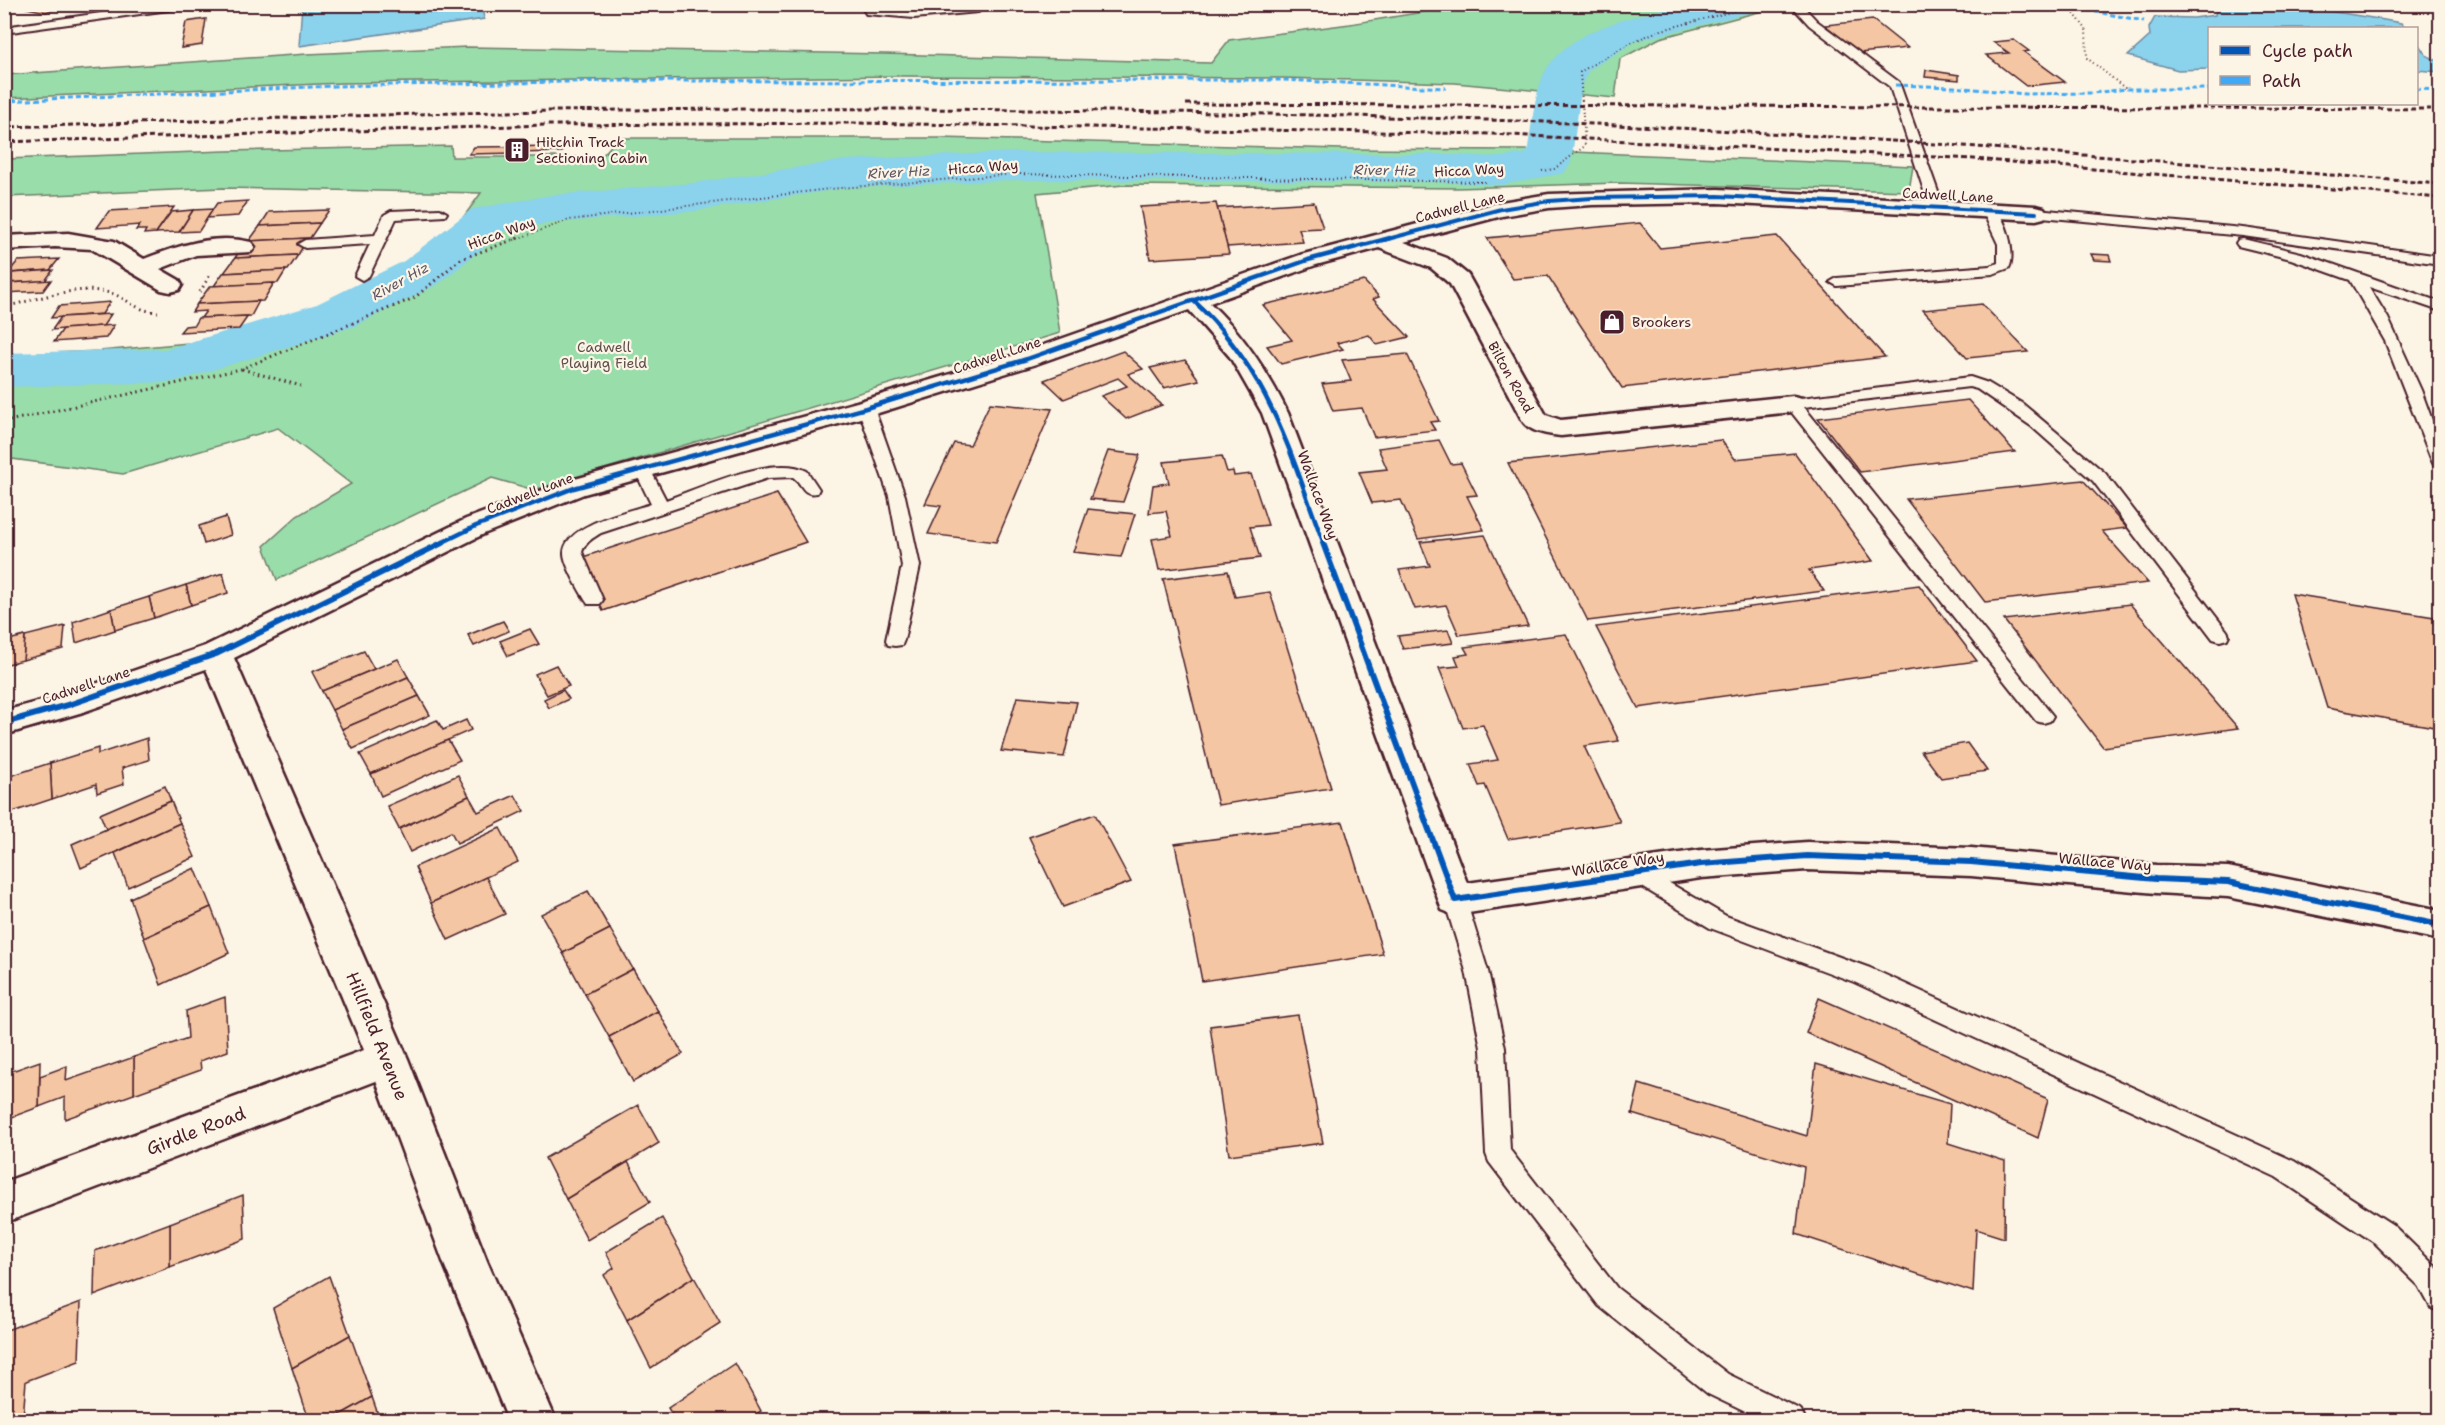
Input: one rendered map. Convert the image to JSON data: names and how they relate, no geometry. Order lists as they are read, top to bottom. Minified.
{"streets":{"street":["Cadwell Lane","Bilton Road","Wallace Way","Hillfield Avenue","Girdle Road"],"path":["Hicca Way"]},"crossings":[["Cadwell Lane","Bilton Road"],["Cadwell Lane","Wallace Way"],["Cadwell Lane","Hillfield Avenue"],["Hillfield Avenue","Girdle Road"]],"water":["River Hiz"],"parks":["Cadwell Playing Field"],"places":{"building":["Hitchin Track Sectioning Cabin"],"shop":["Brookers"]},"legend":["Cycle path","Path"]}
